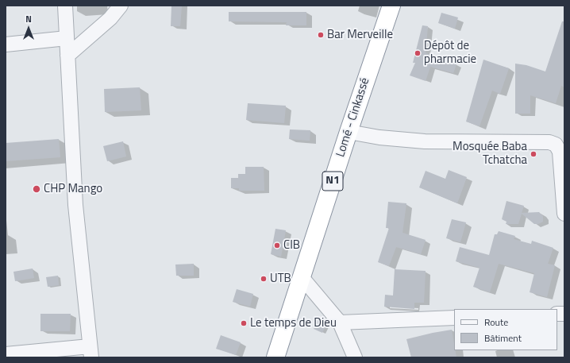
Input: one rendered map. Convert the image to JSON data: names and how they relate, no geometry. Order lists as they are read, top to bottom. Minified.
{"streets":{"highway":["Lomé - Cinkassé","N1"]},"places":["Bar Merveille","Dépôt de pharmacie","Mosquée Baba Tchatcha","CHP Mango","CIB","UTB","Le temps de Dieu"],"legend":["Route","Bâtiment"],"north":"top"}
